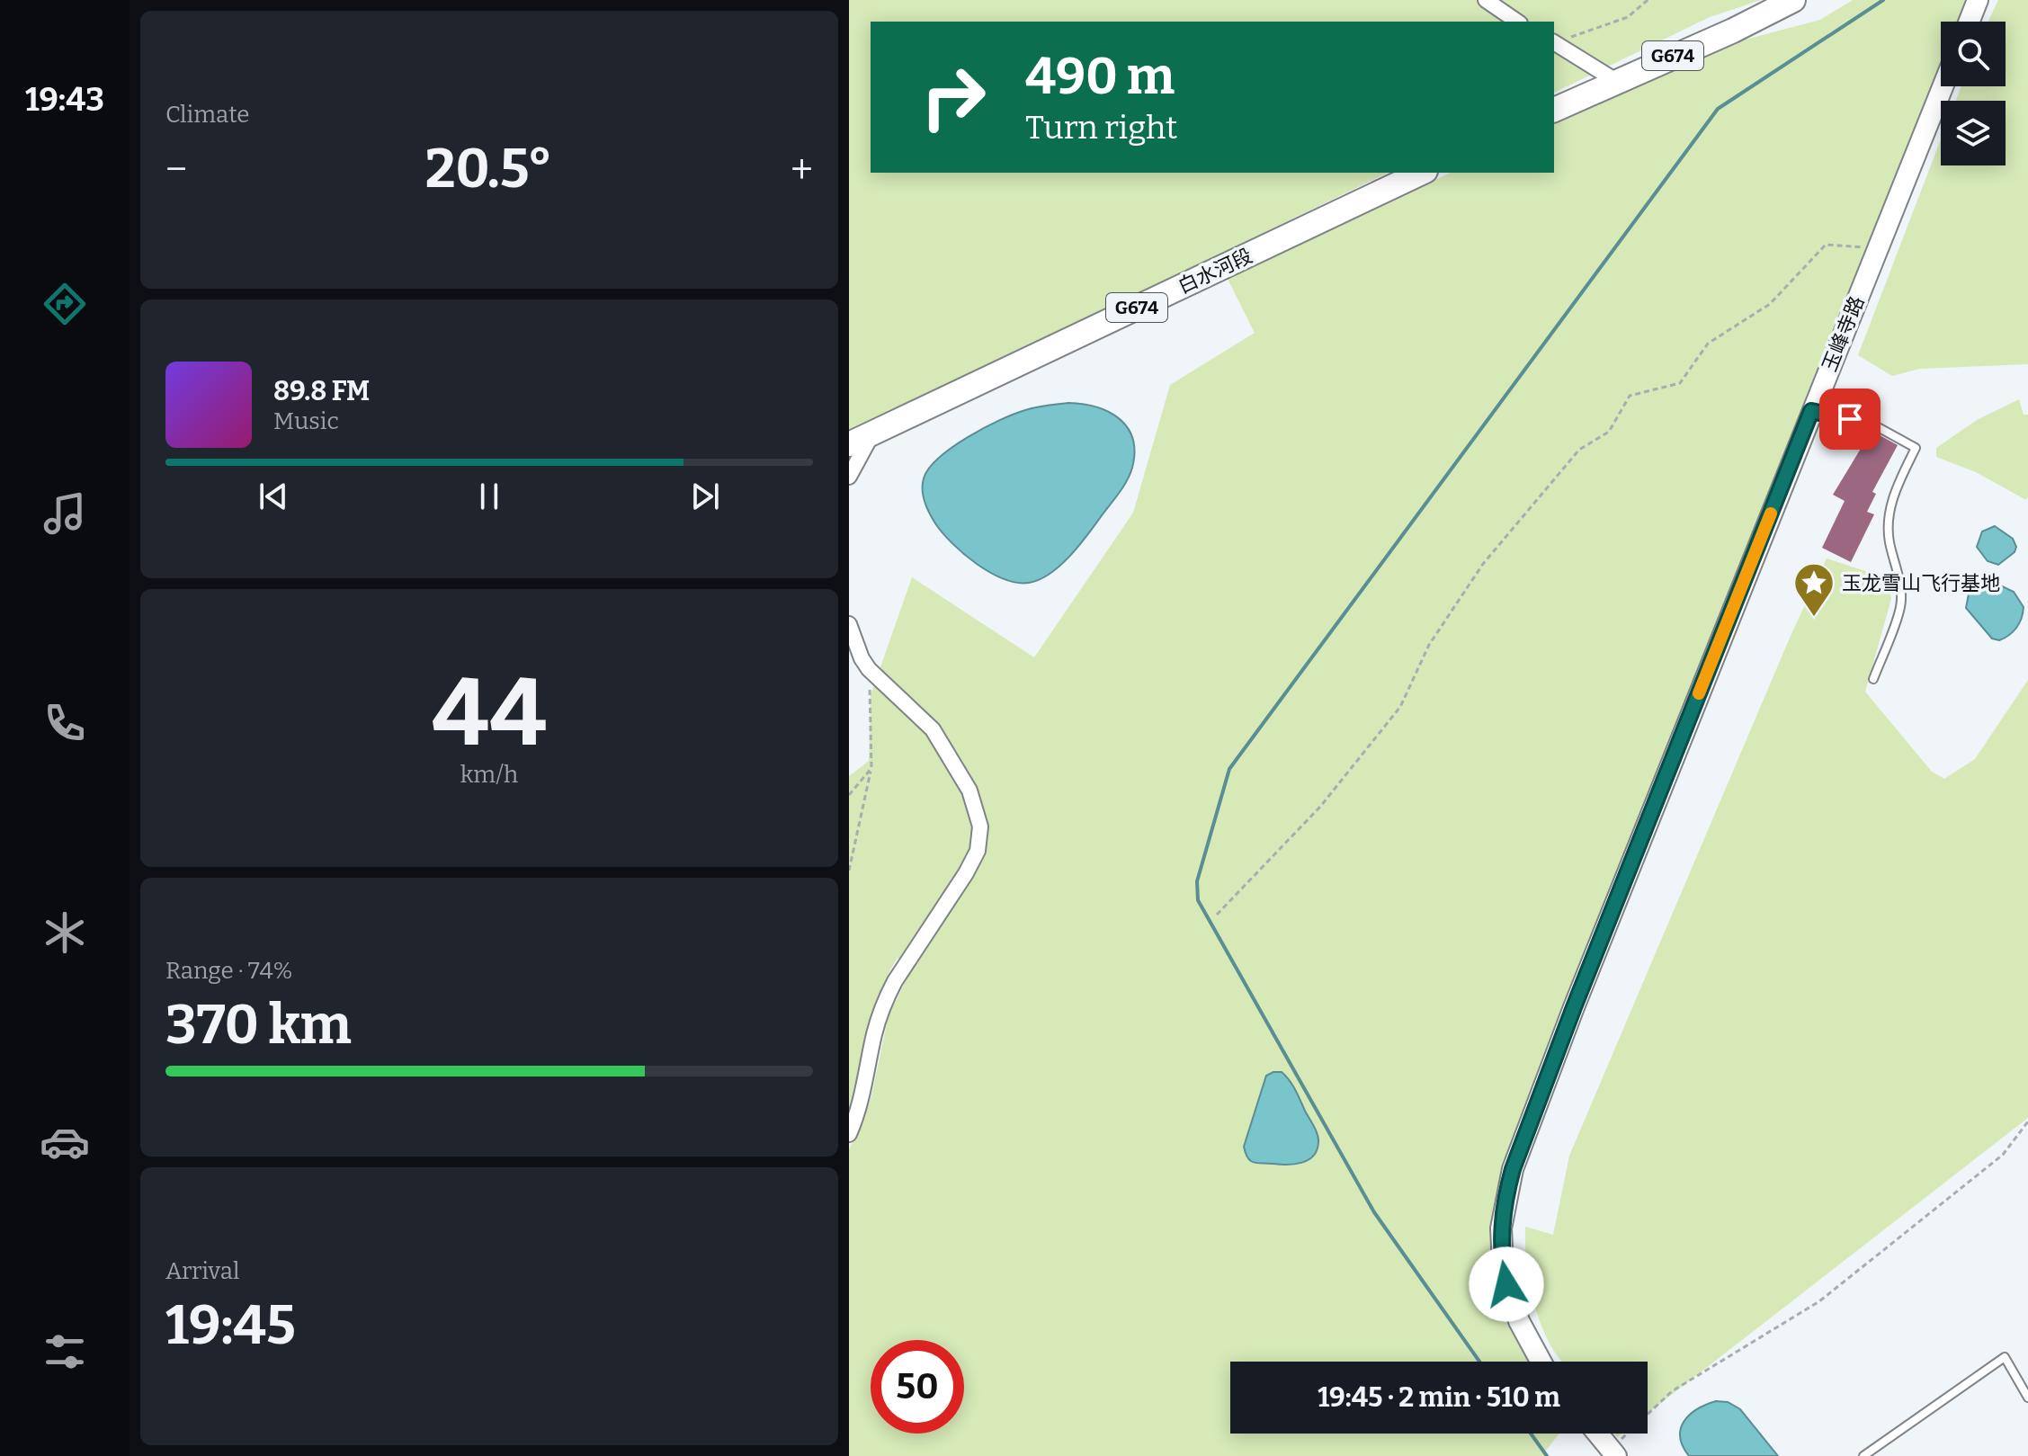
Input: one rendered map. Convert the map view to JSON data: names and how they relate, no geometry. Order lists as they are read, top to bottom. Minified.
{"streets":{"highway":["G674","白水河段"],"main road":["玉峰寺路"]},"places":{"place":["玉龙雪山飞行基地"]},"page":{"tabs":"19:43","tile":["Climate",["44","km/h"],["Range · 74%","370 km"],["Arrival","19:45"]],"turn":["490 m","Turn right"],"heat":["−","20.5°","+"],"song":["89.8 FM","Music"],"limit":"50","trip":"19:45 · 2 min · 510 m"}}
